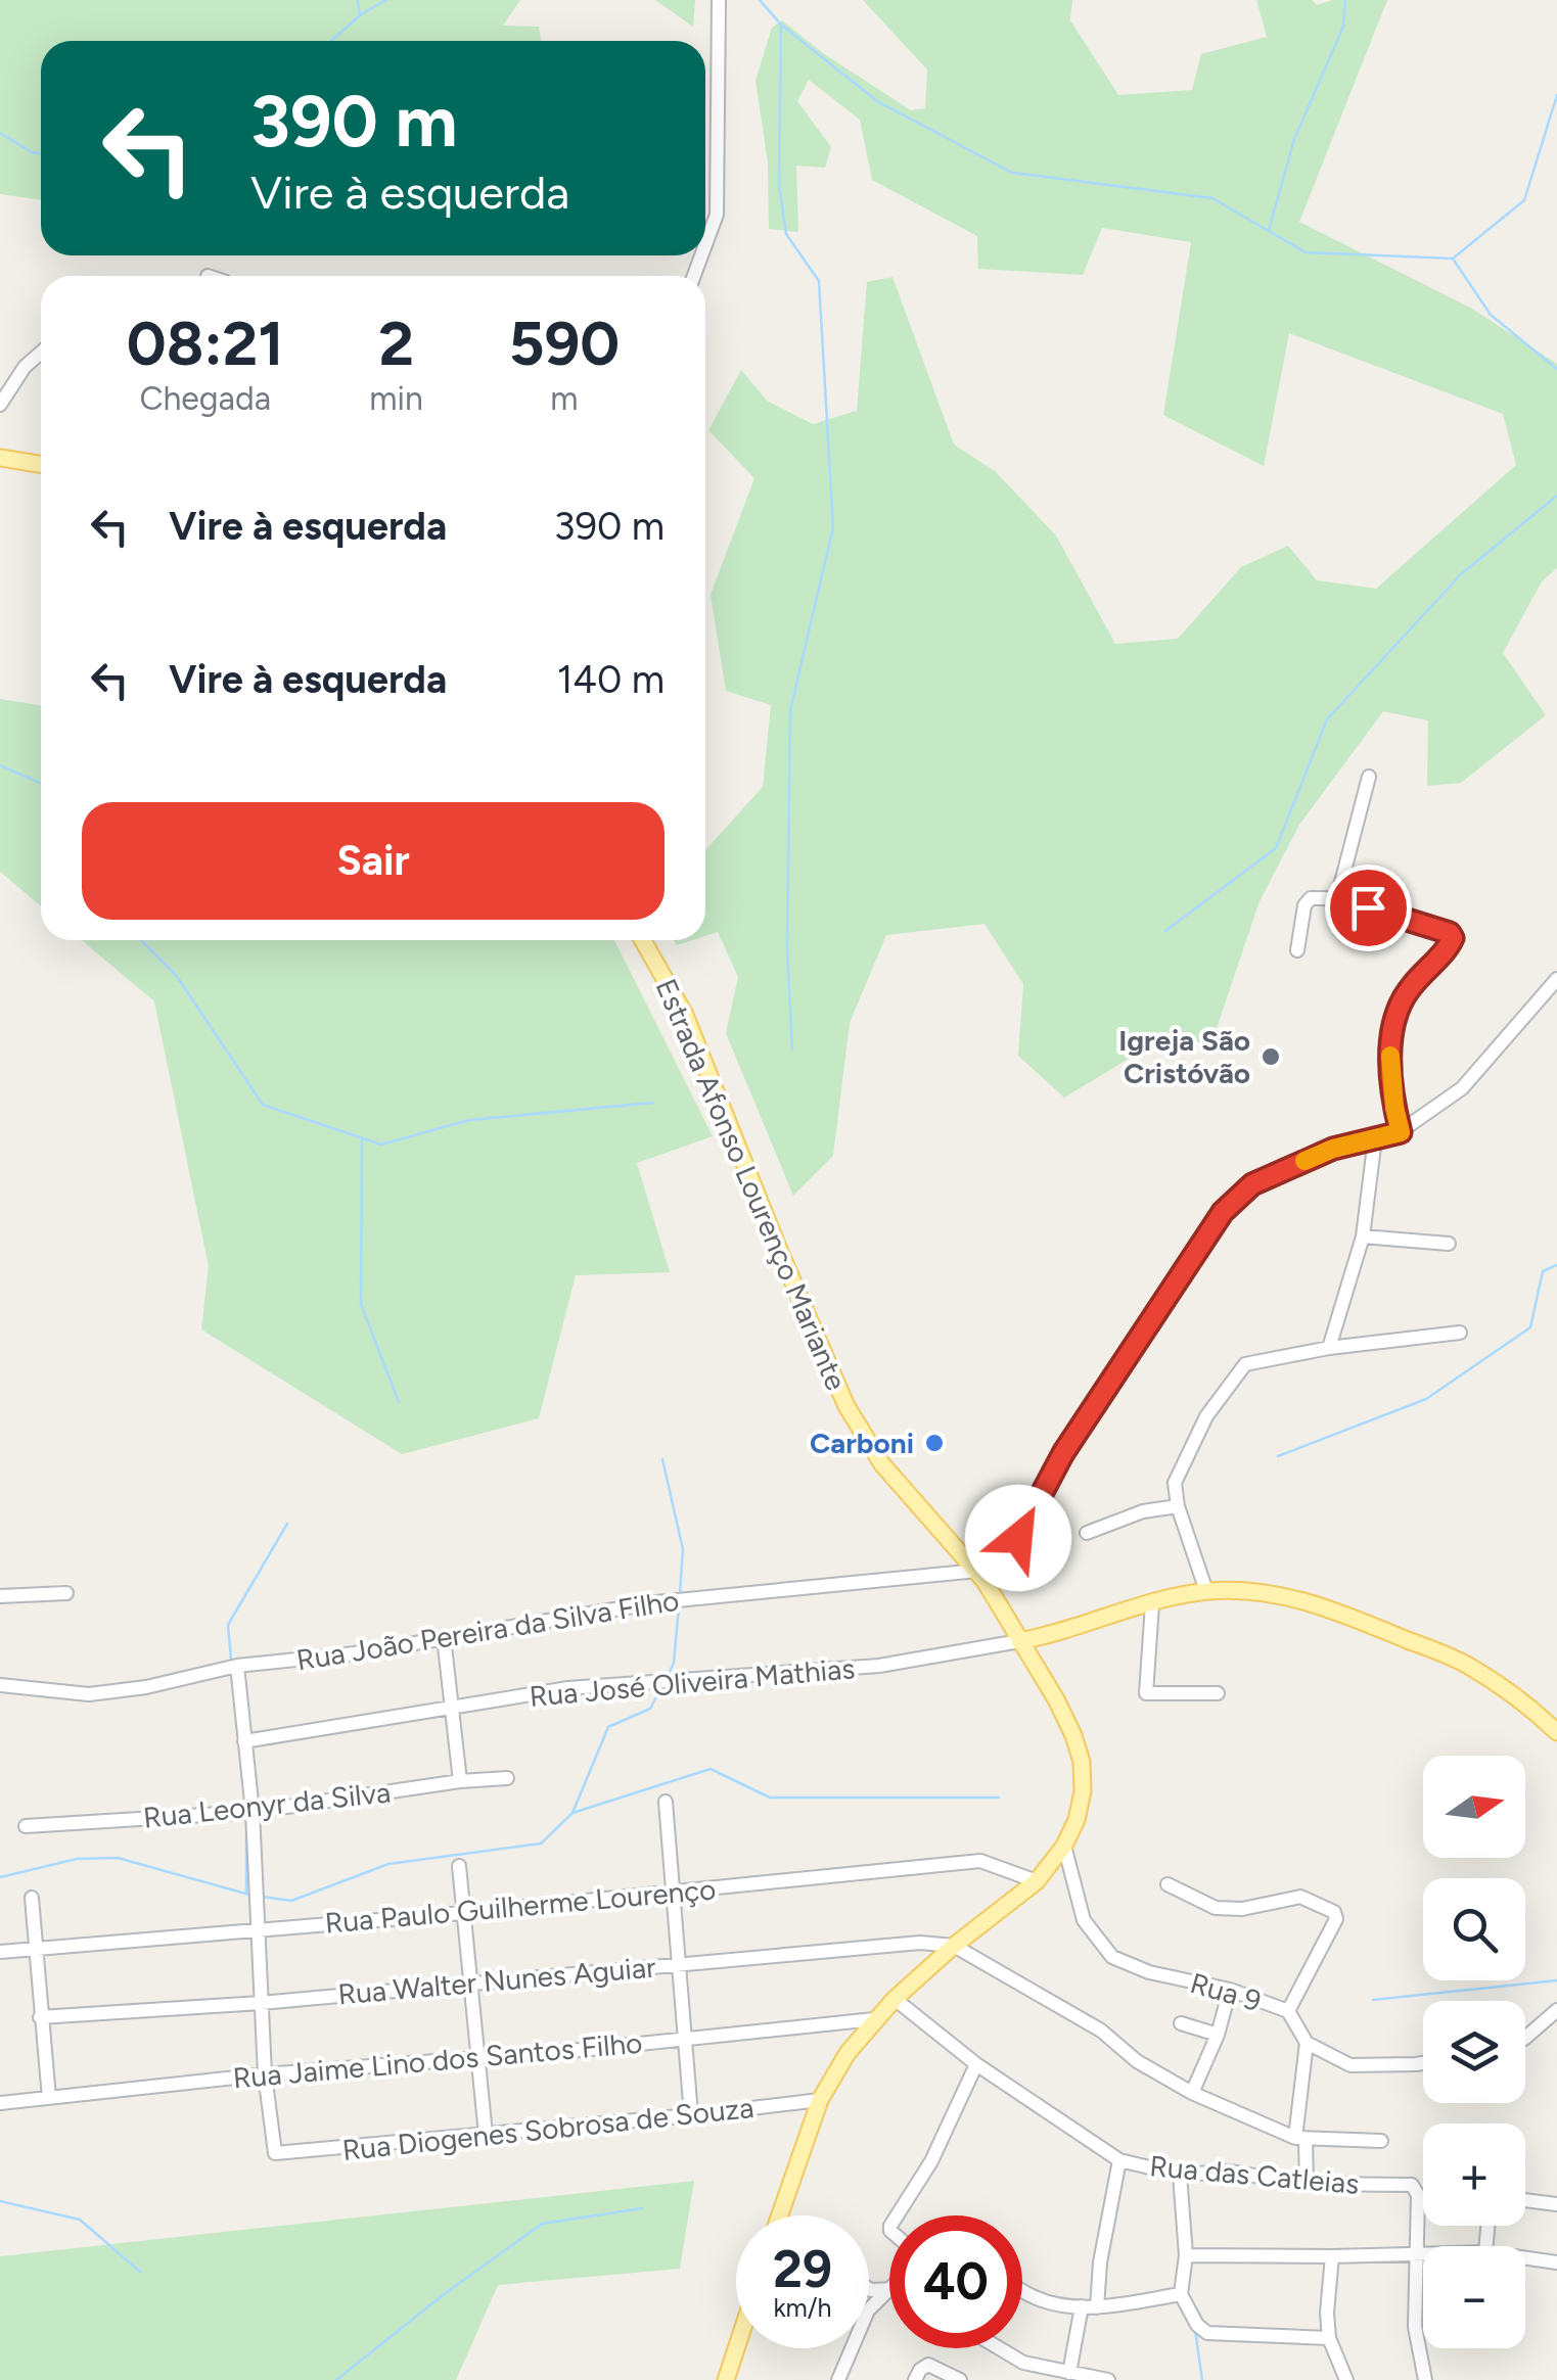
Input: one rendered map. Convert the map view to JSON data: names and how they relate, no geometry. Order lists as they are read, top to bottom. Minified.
{"streets":{"main road":["Estrada Afonso Lourenço Mariante"],"street":["Rua João Pereira da Silva Filho","Rua José Oliveira Mathias","Rua Leonyr da Silva","Rua Paulo Guilherme Lourenço","Rua Walter Nunes Aguiar","Rua 9","Rua Jaime Lino dos Santos Filho","Rua Diogenes Sobrosa de Souza","Rua das Catleias"]},"crossings":[["Estrada Afonso Lourenço Mariante","Rua João Pereira da Silva Filho"],["Estrada Afonso Lourenço Mariante","Rua José Oliveira Mathias"],["Estrada Afonso Lourenço Mariante","Rua Paulo Guilherme Lourenço"],["Estrada Afonso Lourenço Mariante","Rua Walter Nunes Aguiar"],["Estrada Afonso Lourenço Mariante","Rua 9"],["Estrada Afonso Lourenço Mariante","Rua Jaime Lino dos Santos Filho"],["Estrada Afonso Lourenço Mariante","Rua Diogenes Sobrosa de Souza"],["Estrada Afonso Lourenço Mariante","Rua das Catleias"],["Rua Jaime Lino dos Santos Filho","Rua Diogenes Sobrosa de Souza"]],"places":["Igreja São Cristóvão","Carboni"],"north":"right","page":{"turn":["390 m","Vire à esquerda"],"eta":["08:21","Chegada","2","min","590","m"],"list":[{"name":"Vire à esquerda","value":"390 m"},{"name":"Vire à esquerda","value":"140 m"}],"buttons":"Sair","map_buttons":["+","−"],"speed":"29 km/h","limit":"40"}}
